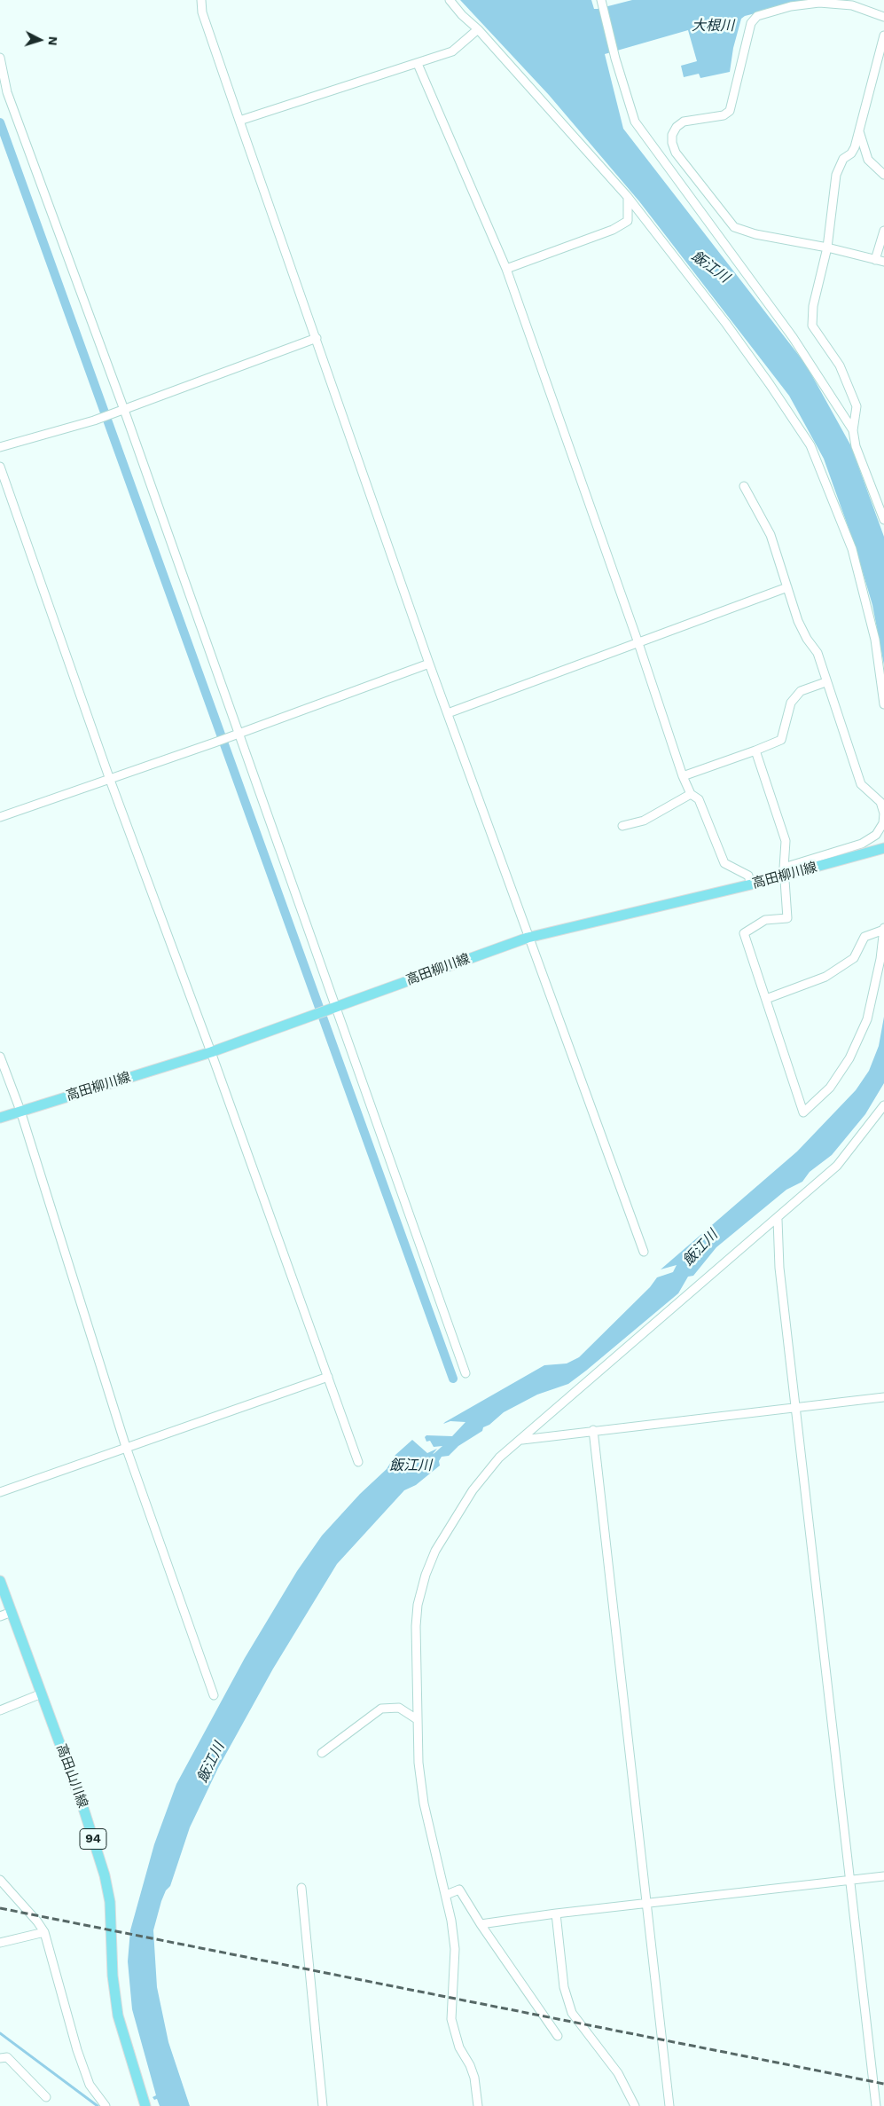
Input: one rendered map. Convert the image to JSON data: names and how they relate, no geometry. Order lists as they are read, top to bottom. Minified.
{"streets":{"main road":["高田柳川線","高田山川線","94"]},"water":["大根川","飯江川"],"north":"right"}
